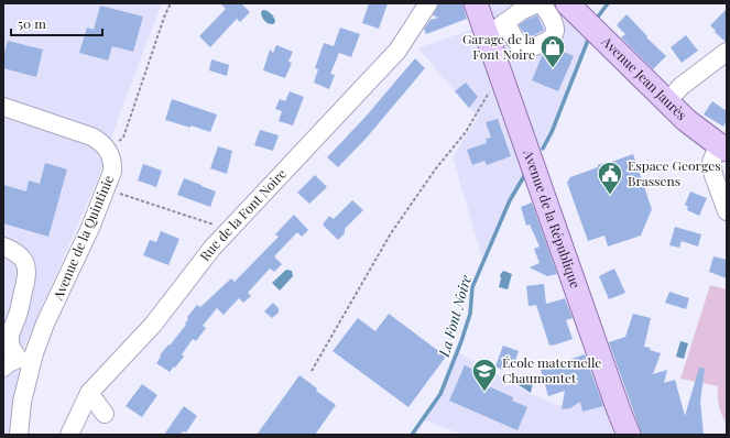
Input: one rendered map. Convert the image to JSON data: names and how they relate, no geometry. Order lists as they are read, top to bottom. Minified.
{"streets":{"main road":["Avenue Jean Jaurès","Avenue de la République"],"street":["Rue de la Font Noire","Avenue de la Quintinie"]},"water":["La Font Noire"],"places":{"shop":["Garage de la Font Noire"],"public building":["Espace Georges Brassens"],"school or university":["École maternelle Chaumontet"]},"scale_bar":"50 m"}
